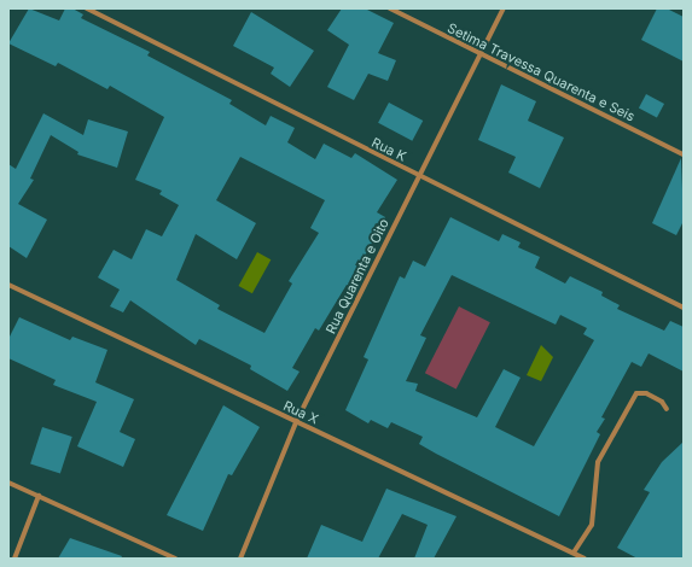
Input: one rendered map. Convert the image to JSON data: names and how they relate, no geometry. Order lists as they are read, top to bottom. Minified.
{"streets":{"street":["Setima Travessa Quarenta e Seis","Rua K","Rua Quarenta e Oito","Rua X"]},"crossings":[["Setima Travessa Quarenta e Seis","Rua Quarenta e Oito"],["Rua K","Rua Quarenta e Oito"],["Rua Quarenta e Oito","Rua X"]]}
